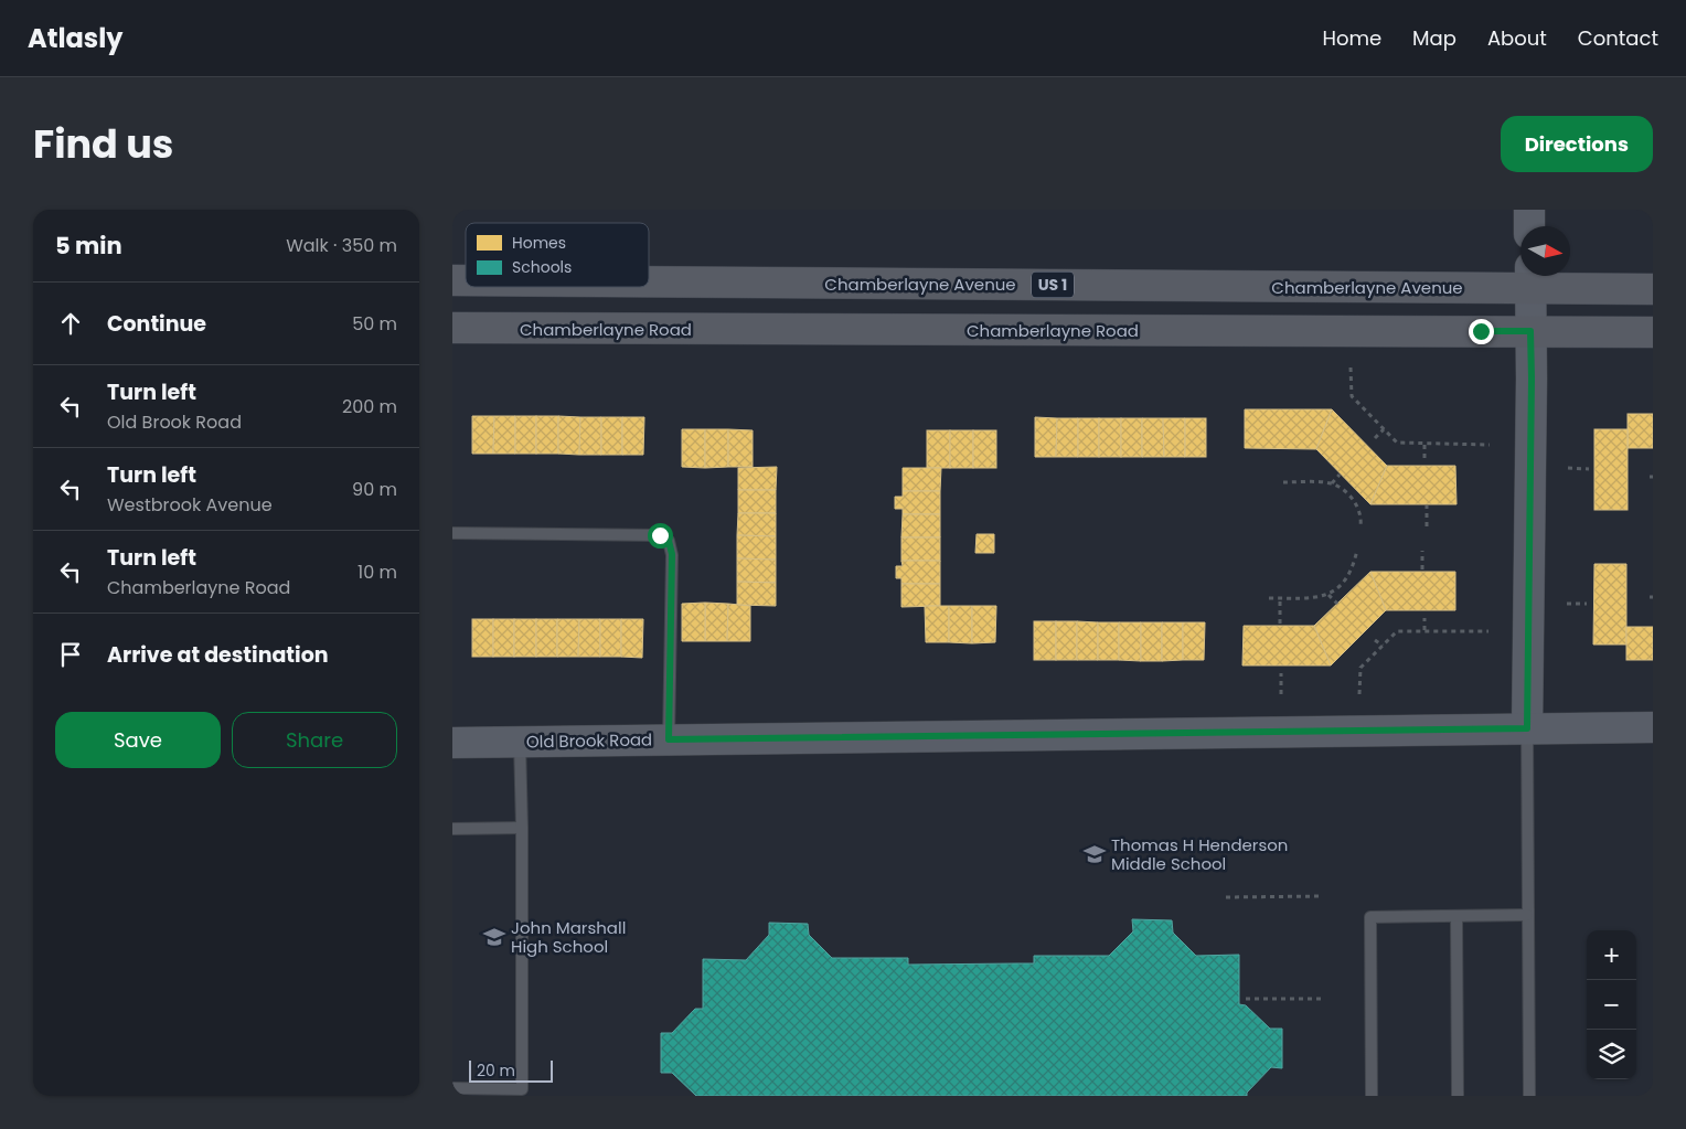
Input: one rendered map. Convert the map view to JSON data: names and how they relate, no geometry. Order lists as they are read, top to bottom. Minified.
{"streets":{"main road":["Chamberlayne Avenue","US 1","Chamberlayne Road"],"street":["Old Brook Road"]},"places":{"school or university":["Thomas H Henderson Middle School","John Marshall High School"]},"legend":["Homes","Schools"],"scale_bar":"20 m","north":"right","page":{"header":"Atlasly","nav":["Home","Map","About","Contact"],"title":"Find us","buttons":["Directions",["Save","Share"]],"heading":["5 min","Walk · 350 m"],"list":[["Continue","50 m"],["Turn left","Old Brook Road","200 m"],["Turn left","Westbrook Avenue","90 m"],["Turn left","Chamberlayne Road","10 m"],"Arrive at destination"],"map_buttons":["+","−"],"scale":"20 m"}}
